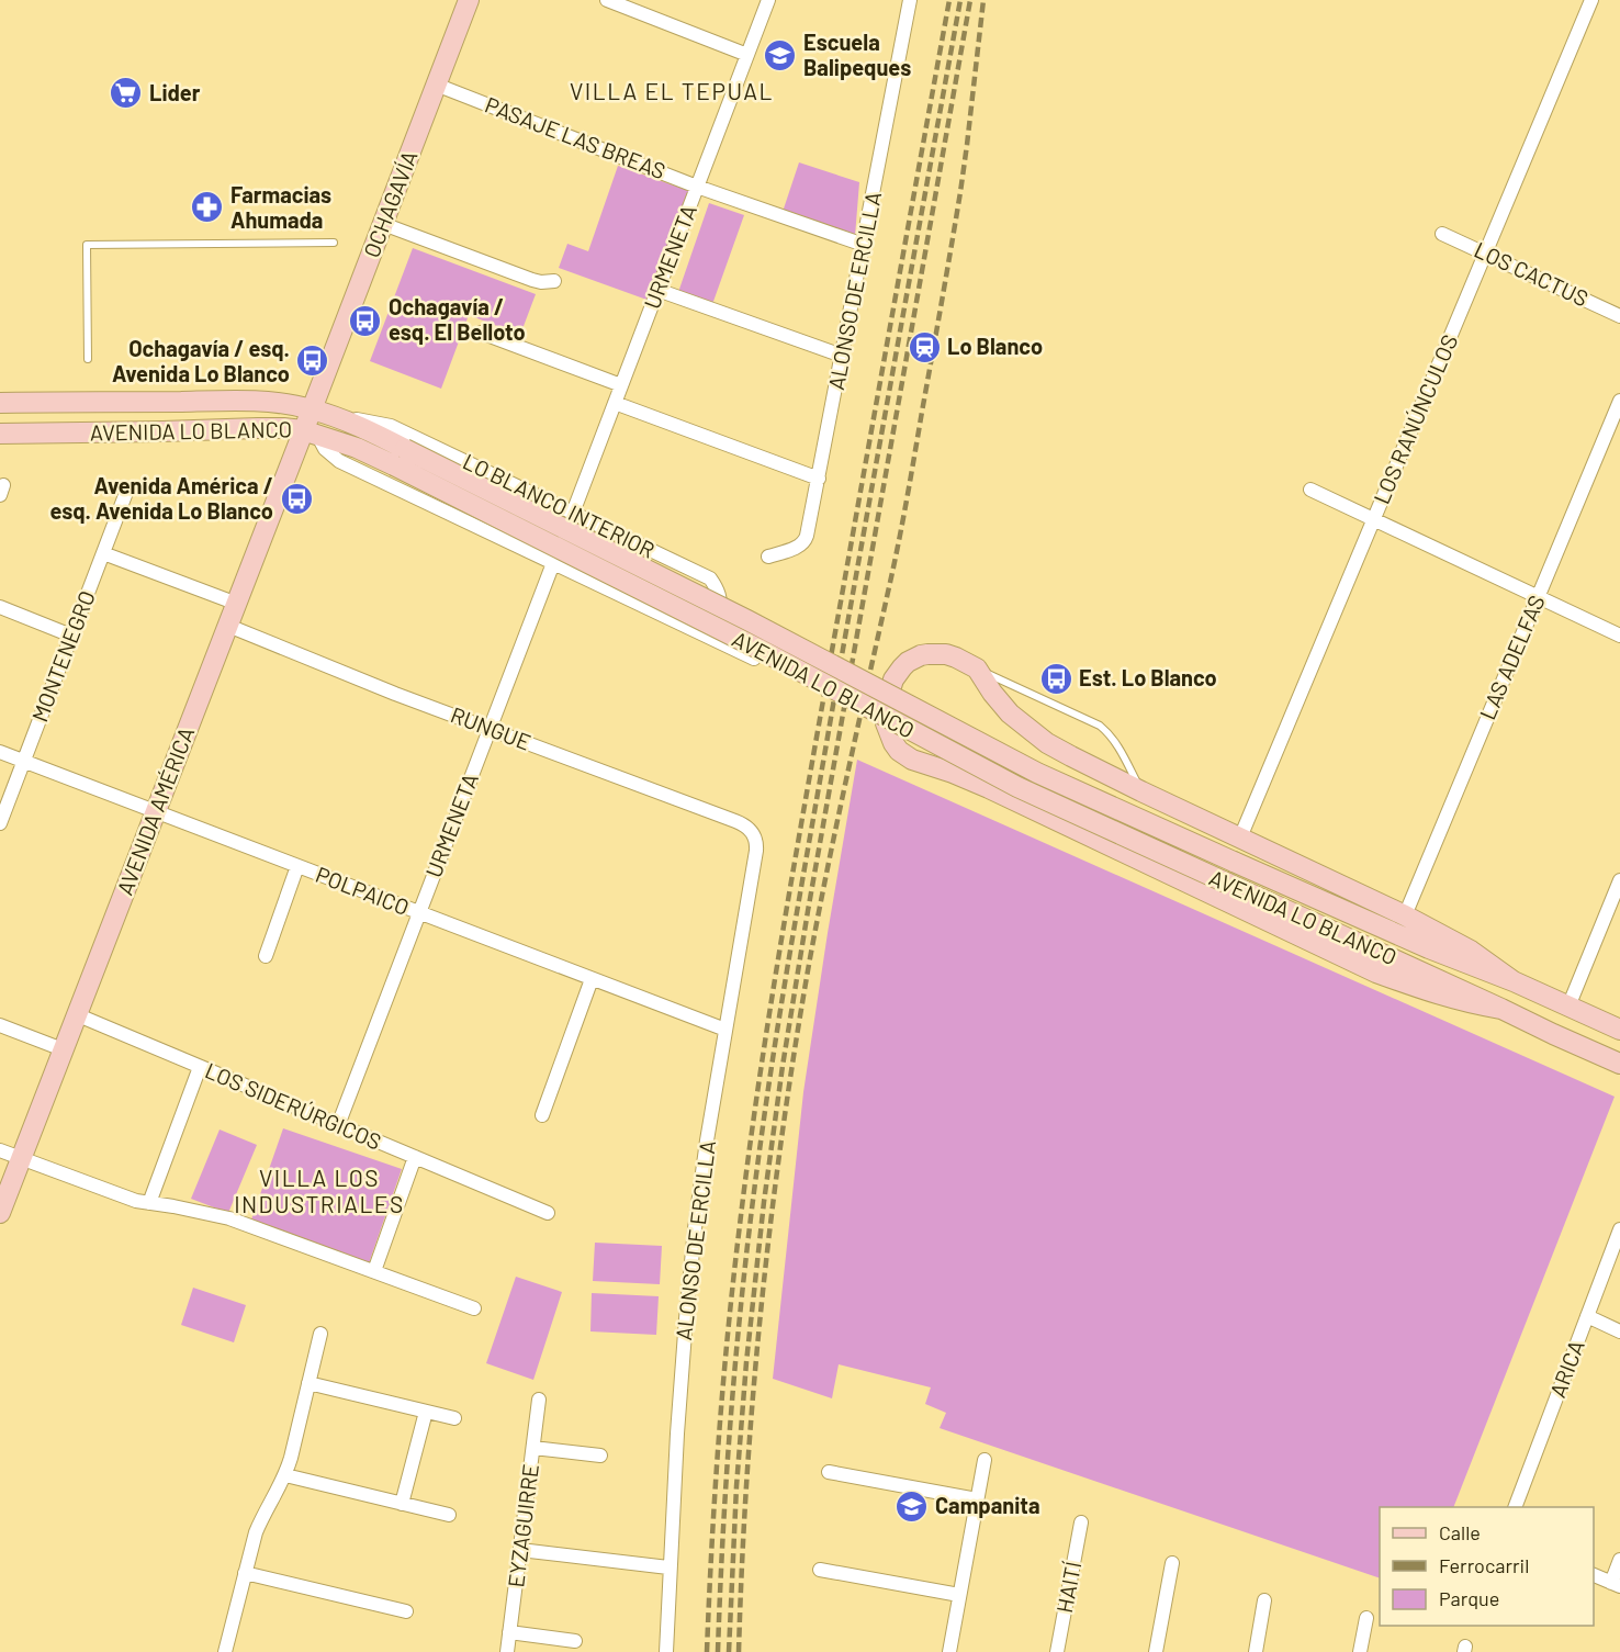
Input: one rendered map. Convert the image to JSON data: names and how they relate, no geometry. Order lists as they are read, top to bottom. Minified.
{"streets":{"main road":["OCHAGAVÍA","AVENIDA LO BLANCO","AVENIDA AMÉRICA"],"street":["PASAJE LAS BREAS","URMENETA","LOS CACTUS","ALONSO DE ERCILLA","LOS RANÚNCULOS","LO BLANCO INTERIOR","MONTENEGRO","LAS ADELFAS","RUNGUE","POLPAICO","LOS SIDERÚRGICOS","ARICA","EYZAGUIRRE","HAITÍ"]},"crossings":[["PASAJE LAS BREAS","OCHAGAVÍA"],["PASAJE LAS BREAS","URMENETA"],["PASAJE LAS BREAS","ALONSO DE ERCILLA"],["OCHAGAVÍA","AVENIDA LO BLANCO"],["OCHAGAVÍA","AVENIDA AMÉRICA"],["URMENETA","LO BLANCO INTERIOR"],["URMENETA","RUNGUE"],["URMENETA","POLPAICO"],["URMENETA","LOS SIDERÚRGICOS"],["LOS CACTUS","LOS RANÚNCULOS"],["ALONSO DE ERCILLA","RUNGUE"],["ALONSO DE ERCILLA","POLPAICO"],["AVENIDA LO BLANCO","LO BLANCO INTERIOR"],["AVENIDA LO BLANCO","AVENIDA AMÉRICA"],["MONTENEGRO","POLPAICO"],["RUNGUE","AVENIDA AMÉRICA"],["AVENIDA AMÉRICA","POLPAICO"],["AVENIDA AMÉRICA","LOS SIDERÚRGICOS"]],"districts":["VILLA EL TEPUAL","VILLA LOS INDUSTRIALES"],"places":{"school or university":["Escuela Balipeques","Campanita"],"supermarket":["Lider"],"pharmacy":["Farmacias Ahumada"],"bus stop":["Ochagavía / esq. El Belloto","Ochagavía / esq. Avenida Lo Blanco","Avenida América / esq. Avenida Lo Blanco","Est. Lo Blanco"],"station":["Lo Blanco"]},"legend":["Calle","Ferrocarril","Parque"]}
